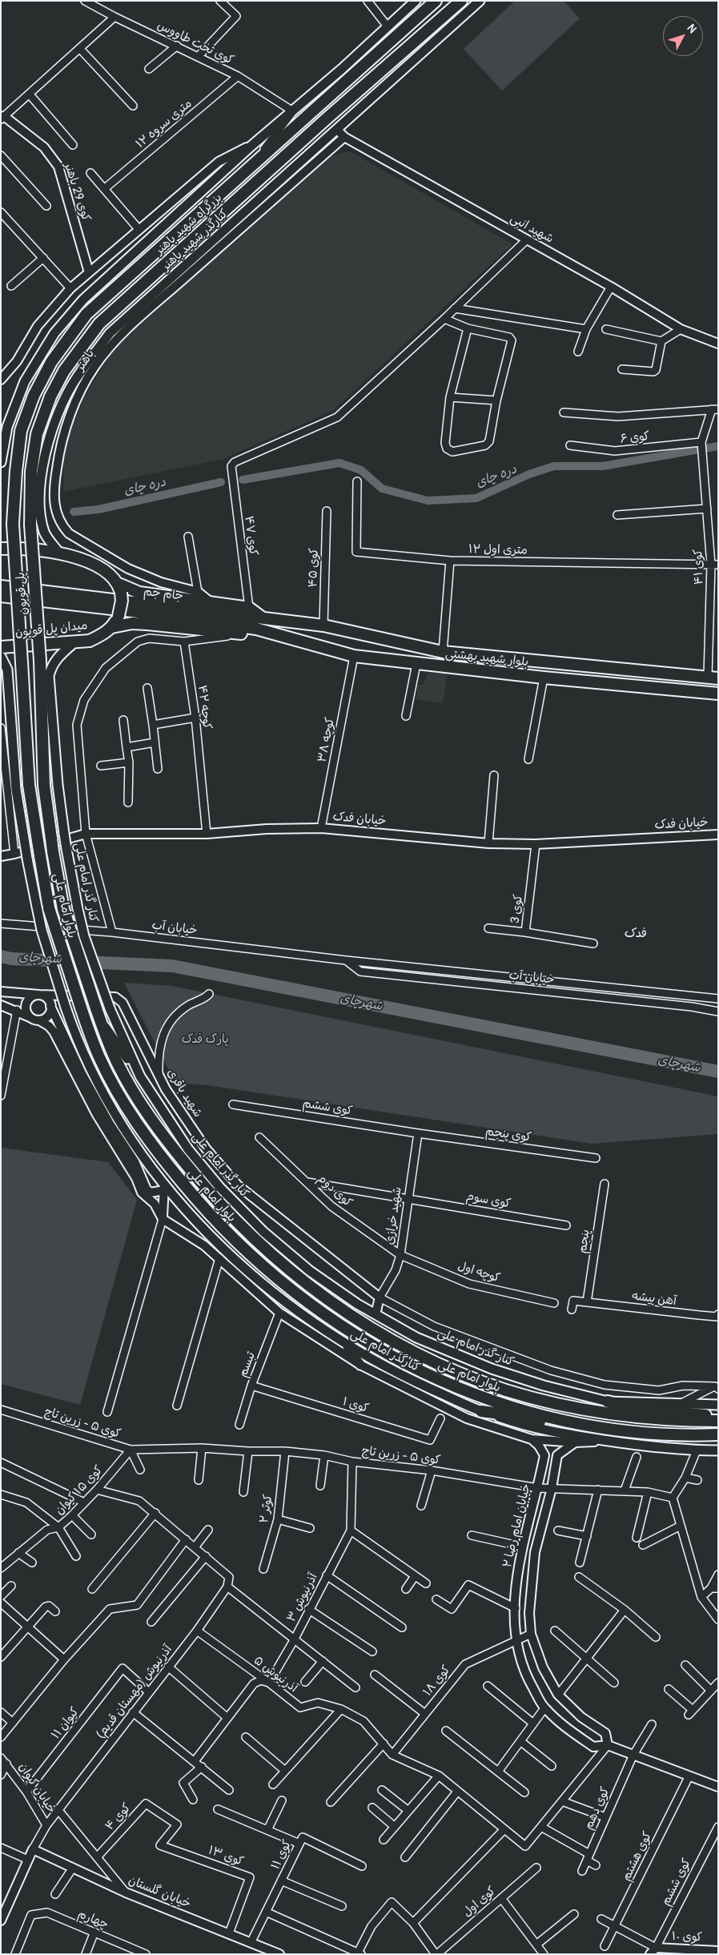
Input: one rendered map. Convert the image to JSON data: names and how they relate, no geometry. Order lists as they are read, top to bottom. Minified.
{"streets":{"main road":["بزرگراه شهید باهنر","کنارگذر شهید باهنر","پل قویون","جام جم","میدان پل قویون","بلوار شهید بهشتی","کنار گذر امام علی","بلوار امام علی","کنارگذر امام علی"],"street":["کوی تخت طاووس","۱۲ متری سروه","کوی 29 باهنر","شهید انبی","باهنر","کوی ۶","کوی ۴۷","۱۲ متری اول","کوی ۴۱","کوی ۴۵","کوچه ۴۲","کوچه ۳۸","خیابان فدک","کوی 3","خیابان آب","شهید باقری","کوی ششم","کوی پنجم","کوی دوم","کوی سوم","شهید خرازی","پنجم","کوچه اول","آهن پیشه","تبسم","کوی ۱","کوی ۵ - زرین تاج","کوی ۱۵ کیوان","کوثر ۲","خیابان امام رضا ۲","آذرنیوش ۳","آذرنیوش ۵","کوی ۱۸","آذرنیوش (مهستان قدیم)","کیوان ۱۱","خیابان کیوان","کوی دهم","کوی ۴","کوی ۱۱","کوی ۱۳","کوی هشتم","خیابان گلستان","کوی اول","چهارم","کوی ۱۰"]},"crossings":[["کوی تخت طاووس","۱۲ متری سروه"],["بزرگراه شهید باهنر","پل قویون"],["شهید انبی","کنارگذر شهید باهنر"],["شهید انبی","باهنر"],["کوی ۶","کوی ۴۱"],["۱۲ متری اول","کوی ۴۱"],["کوی ۴۱","بلوار شهید بهشتی"],["کوی ۴۵","جام جم"],["کوی ۴۵","بلوار شهید بهشتی"],["پل قویون","بلوار امام علی"],["جام جم","بلوار شهید بهشتی"],["میدان پل قویون","کنار گذر امام علی"],["بلوار شهید بهشتی","کوچه ۳۸"],["کوچه ۴۲","خیابان فدک"],["کوچه ۳۸","خیابان فدک"],["خیابان فدک","کوی 3"],["شهید باقری","شهید خرازی"],["کوی ششم","کوی پنجم"],["کوی ششم","شهید خرازی"],["کوی ششم","کوی ۱۰"],["کوی پنجم","شهید خرازی"],["کوی دوم","کوی سوم"],["کوی دوم","شهید خرازی"],["کوی دوم","کوچه اول"],["کوی سوم","شهید خرازی"],["شهید خرازی","کوچه اول"],["پنجم","آهن پیشه"],["تبسم","کوی ۱"],["کوی ۵ - زرین تاج","کوی ۱۵ کیوان"],["کوی ۵ - زرین تاج","کوثر ۲"],["کوی ۵ - زرین تاج","خیابان امام رضا ۲"],["کوی ۵ - زرین تاج","آذرنیوش ۳"],["خیابان امام رضا ۲","کوی ۱۸"],["خیابان امام رضا ۲","کوی دهم"],["خیابان امام رضا ۲","کوی هشتم"],["آذرنیوش ۳","آذرنیوش ۵"],["آذرنیوش ۵","کوی ۱۸"],["آذرنیوش ۵","آذرنیوش (مهستان قدیم)"],["آذرنیوش (مهستان قدیم)","کیوان ۱۱"],["آذرنیوش (مهستان قدیم)","خیابان کیوان"],["کیوان ۱۱","خیابان کیوان"],["خیابان کیوان","خیابان گلستان"],["کوی ۴","کوی ۱۳"],["کوی ۱۱","خیابان گلستان"],["کوی ۱۳","خیابان گلستان"]],"districts":["فدک"],"water":["دره چای","شهرچای"],"parks":["پارک فدک"],"north":"top right"}
